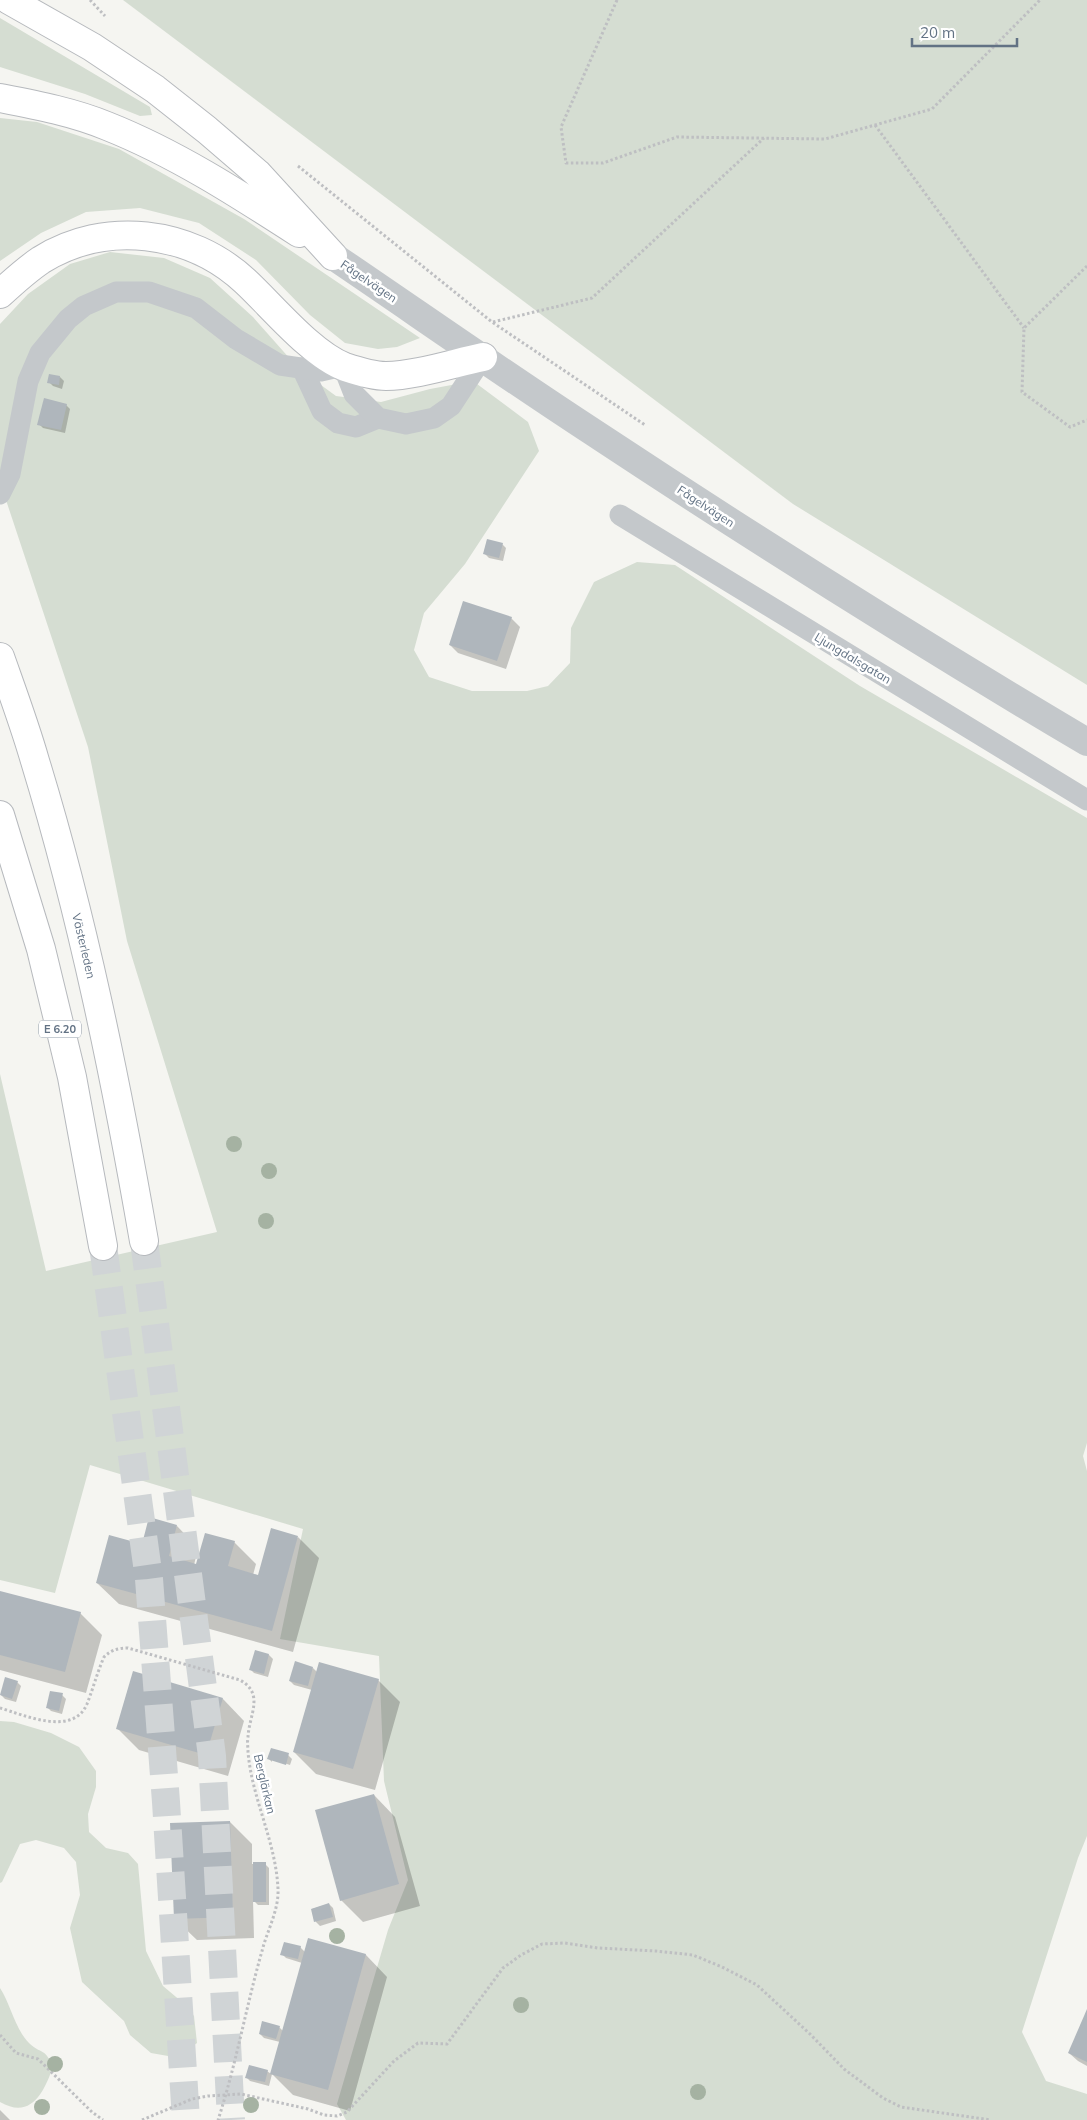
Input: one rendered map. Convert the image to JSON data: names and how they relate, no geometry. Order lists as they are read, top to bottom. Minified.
{"streets":{"highway":["Västerleden","E 6.20"],"street":["Fågelvägen"],"lane":["Ljungdalsgatan"],"path":["Berglärkan"]},"scale_bar":"20 m"}
